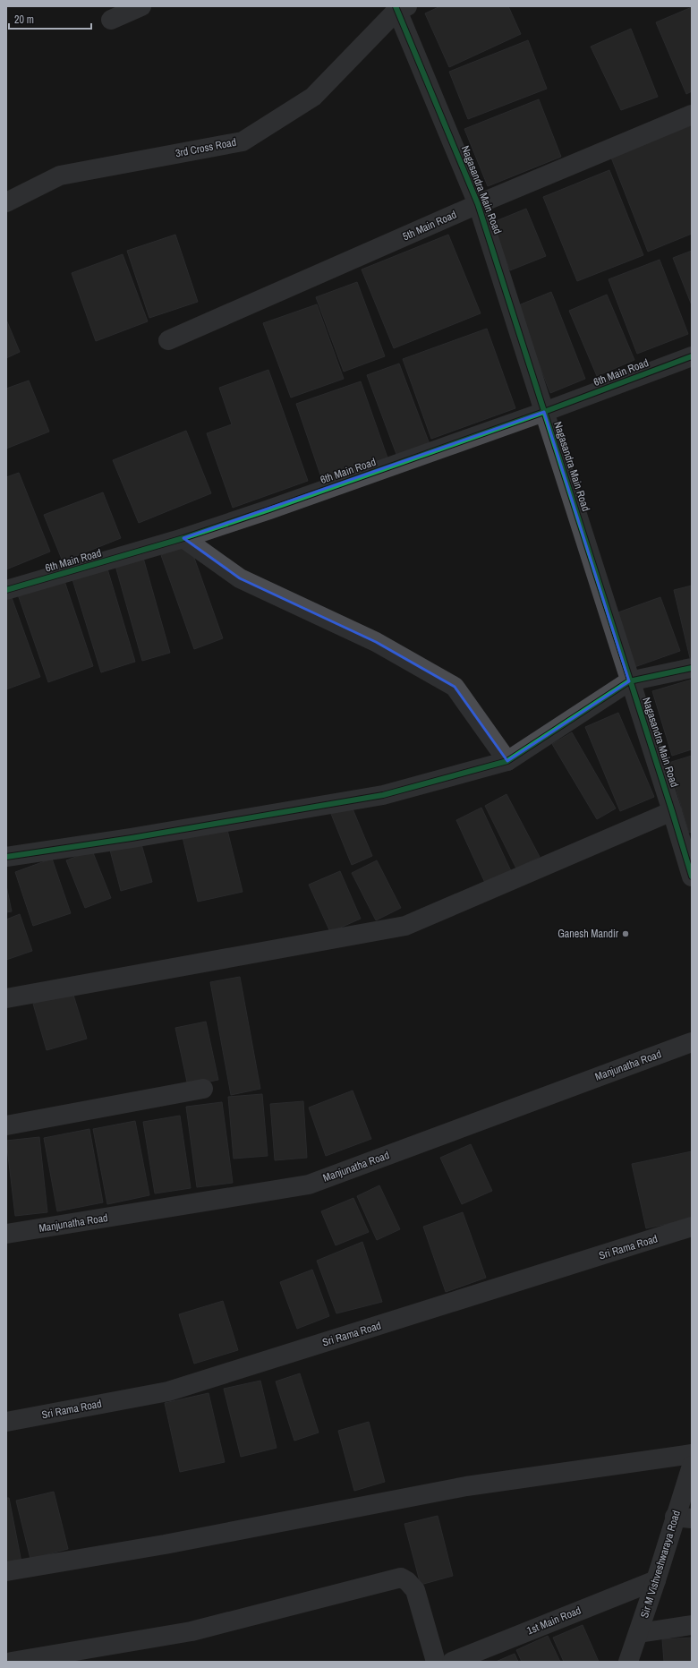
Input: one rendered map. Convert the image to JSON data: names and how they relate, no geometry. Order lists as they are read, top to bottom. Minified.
{"streets":{"street":["3rd Cross Road","Nagasandra Main Road","5th Main Road","6th Main Road","Manjunatha Road","Sri Rama Road","Sir M Vishveshwaraya Road","1st Main Road"]},"crossings":[["3rd Cross Road","Nagasandra Main Road"],["Nagasandra Main Road","5th Main Road"],["Nagasandra Main Road","6th Main Road"],["Sir M Vishveshwaraya Road","1st Main Road"]],"places":["Ganesh Mandir"],"scale_bar":"20 m"}
